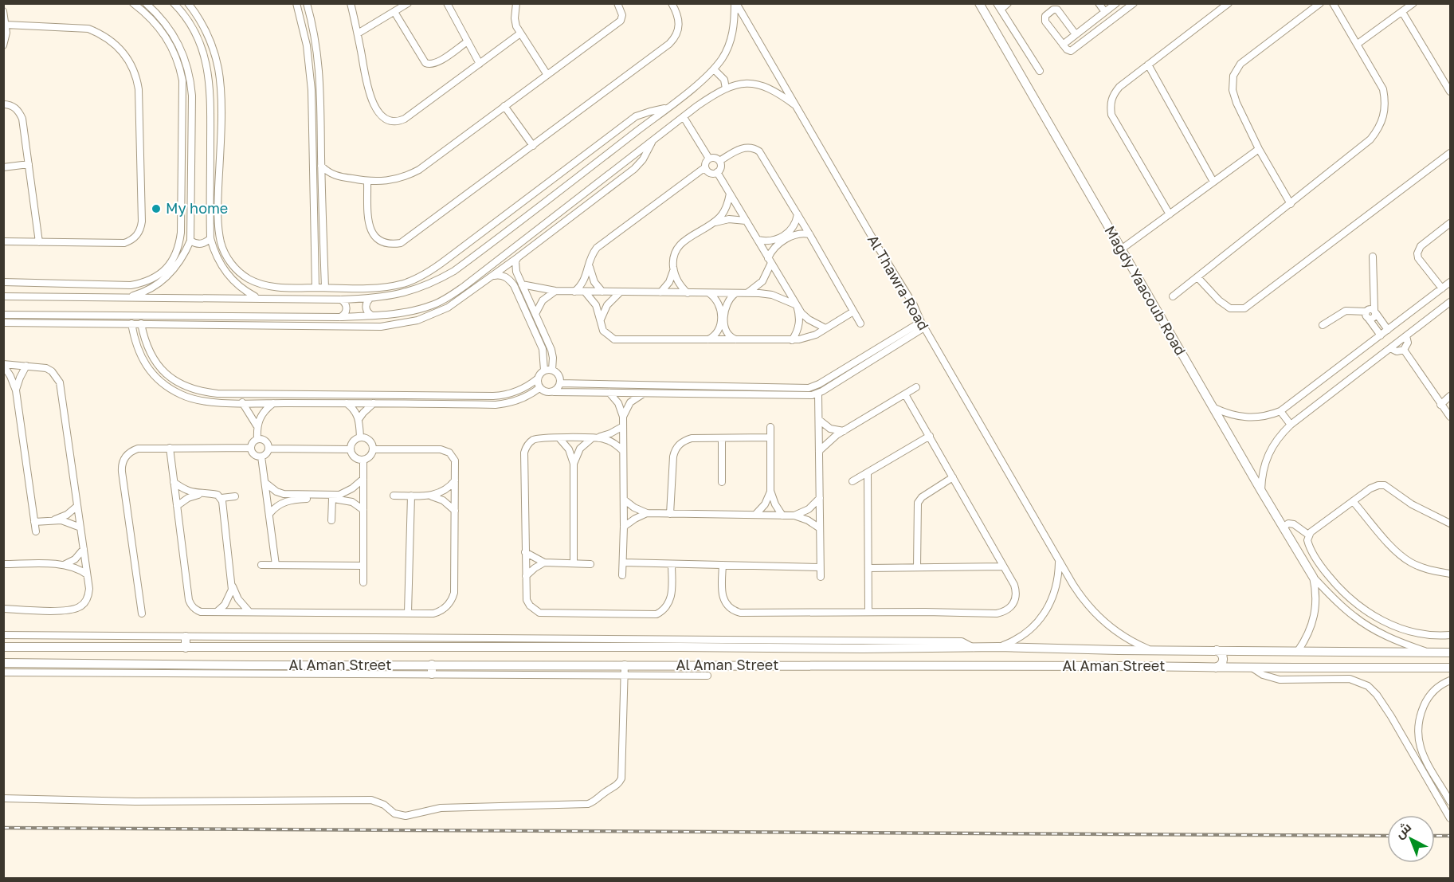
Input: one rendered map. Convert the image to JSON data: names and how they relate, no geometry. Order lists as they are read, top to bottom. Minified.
{"streets":{"street":["Al Thawra Road","Magdy Yaacoub Road","Al Aman Street"]},"crossings":[["Al Thawra Road","Al Aman Street"],["Magdy Yaacoub Road","Al Aman Street"]],"places":["My home"],"north":"top left"}
